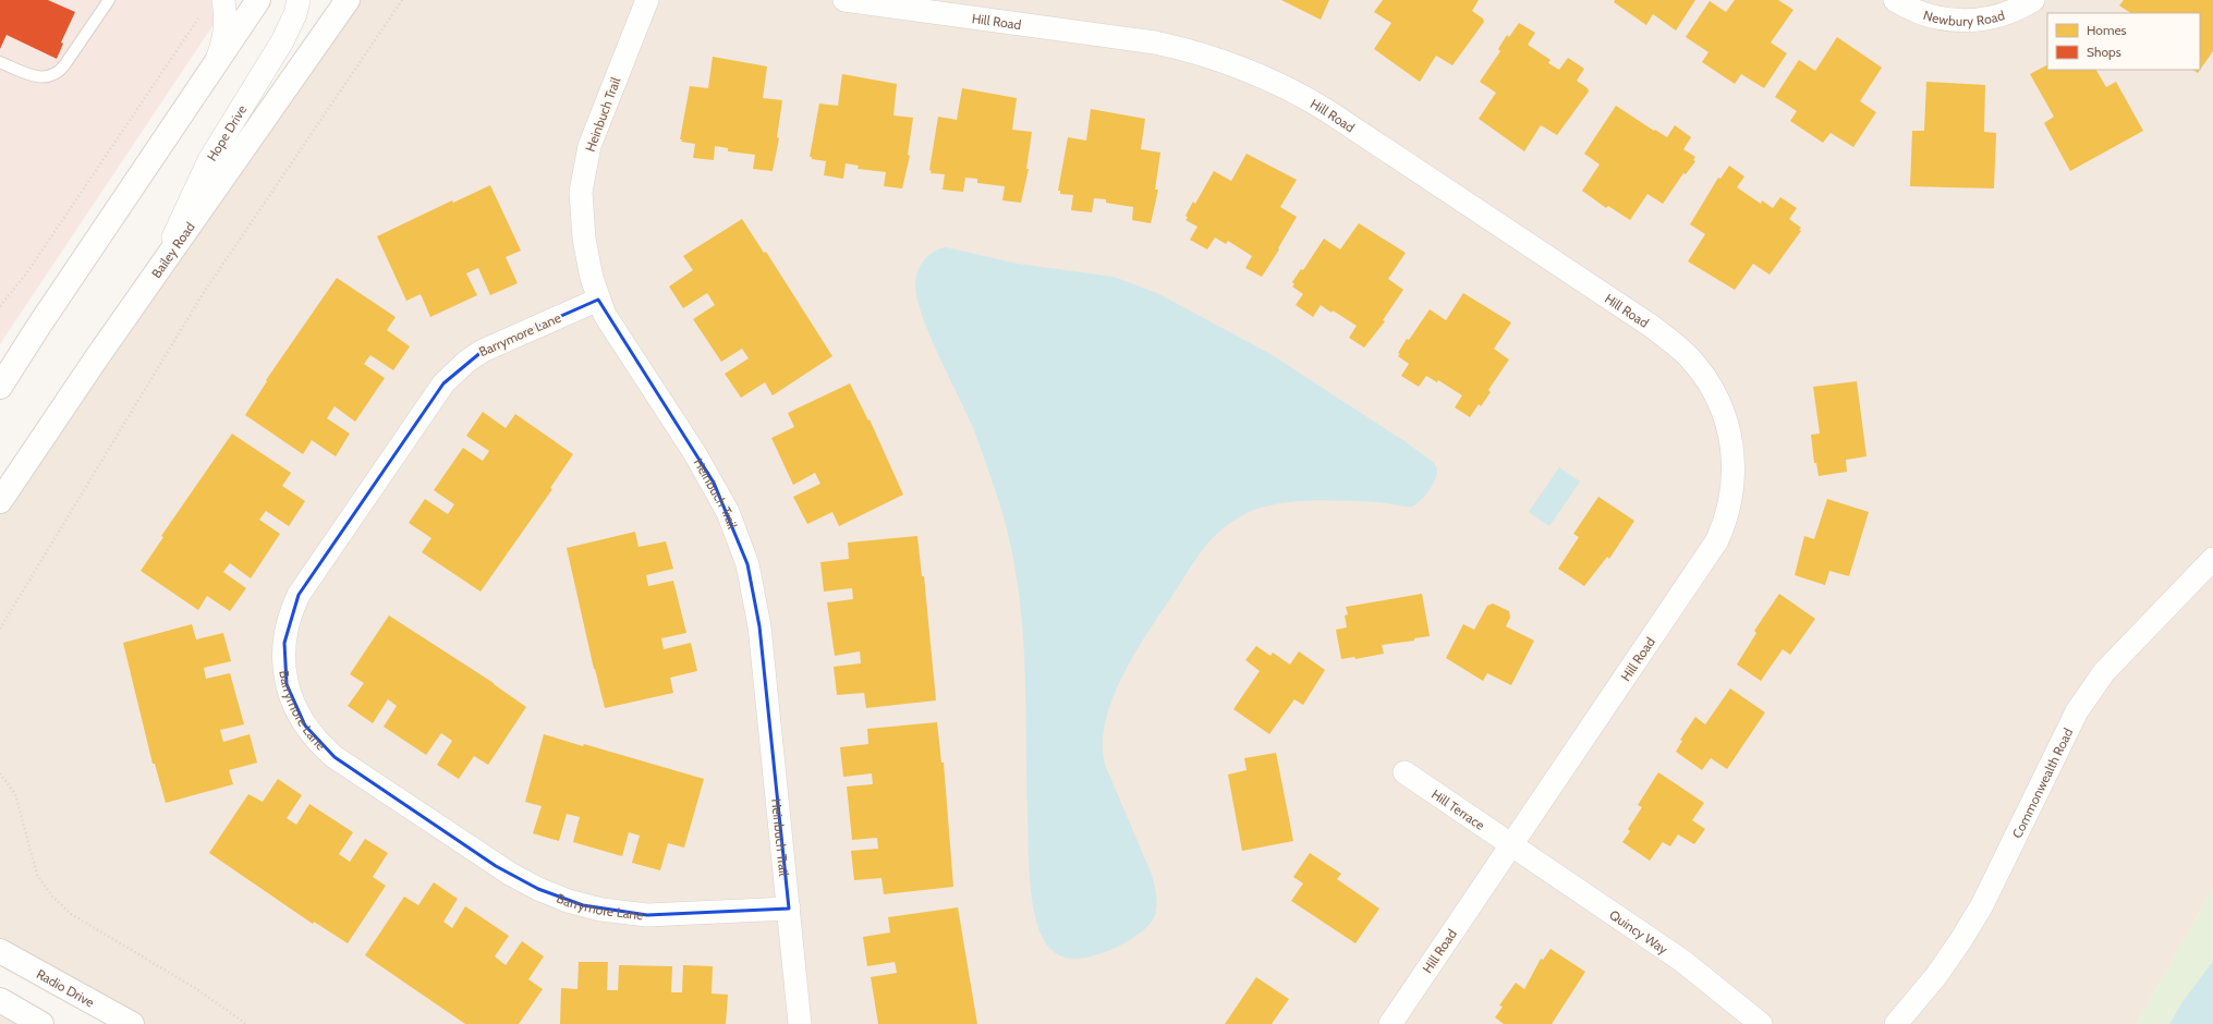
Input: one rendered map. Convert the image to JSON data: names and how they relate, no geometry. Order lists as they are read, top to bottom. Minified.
{"streets":{"main road":["Bailey Road","Radio Drive"],"street":["Newbury Road","Hill Road","Heinbuch Trail","Hope Drive","Barrymore Lane","Commonwealth Road","Hill Terrace","Quincy Way"]},"crossings":[["Hill Road","Hill Terrace"],["Hill Road","Quincy Way"],["Heinbuch Trail","Barrymore Lane"],["Hope Drive","Bailey Road"],["Hill Terrace","Quincy Way"]],"legend":["Homes","Shops"]}
